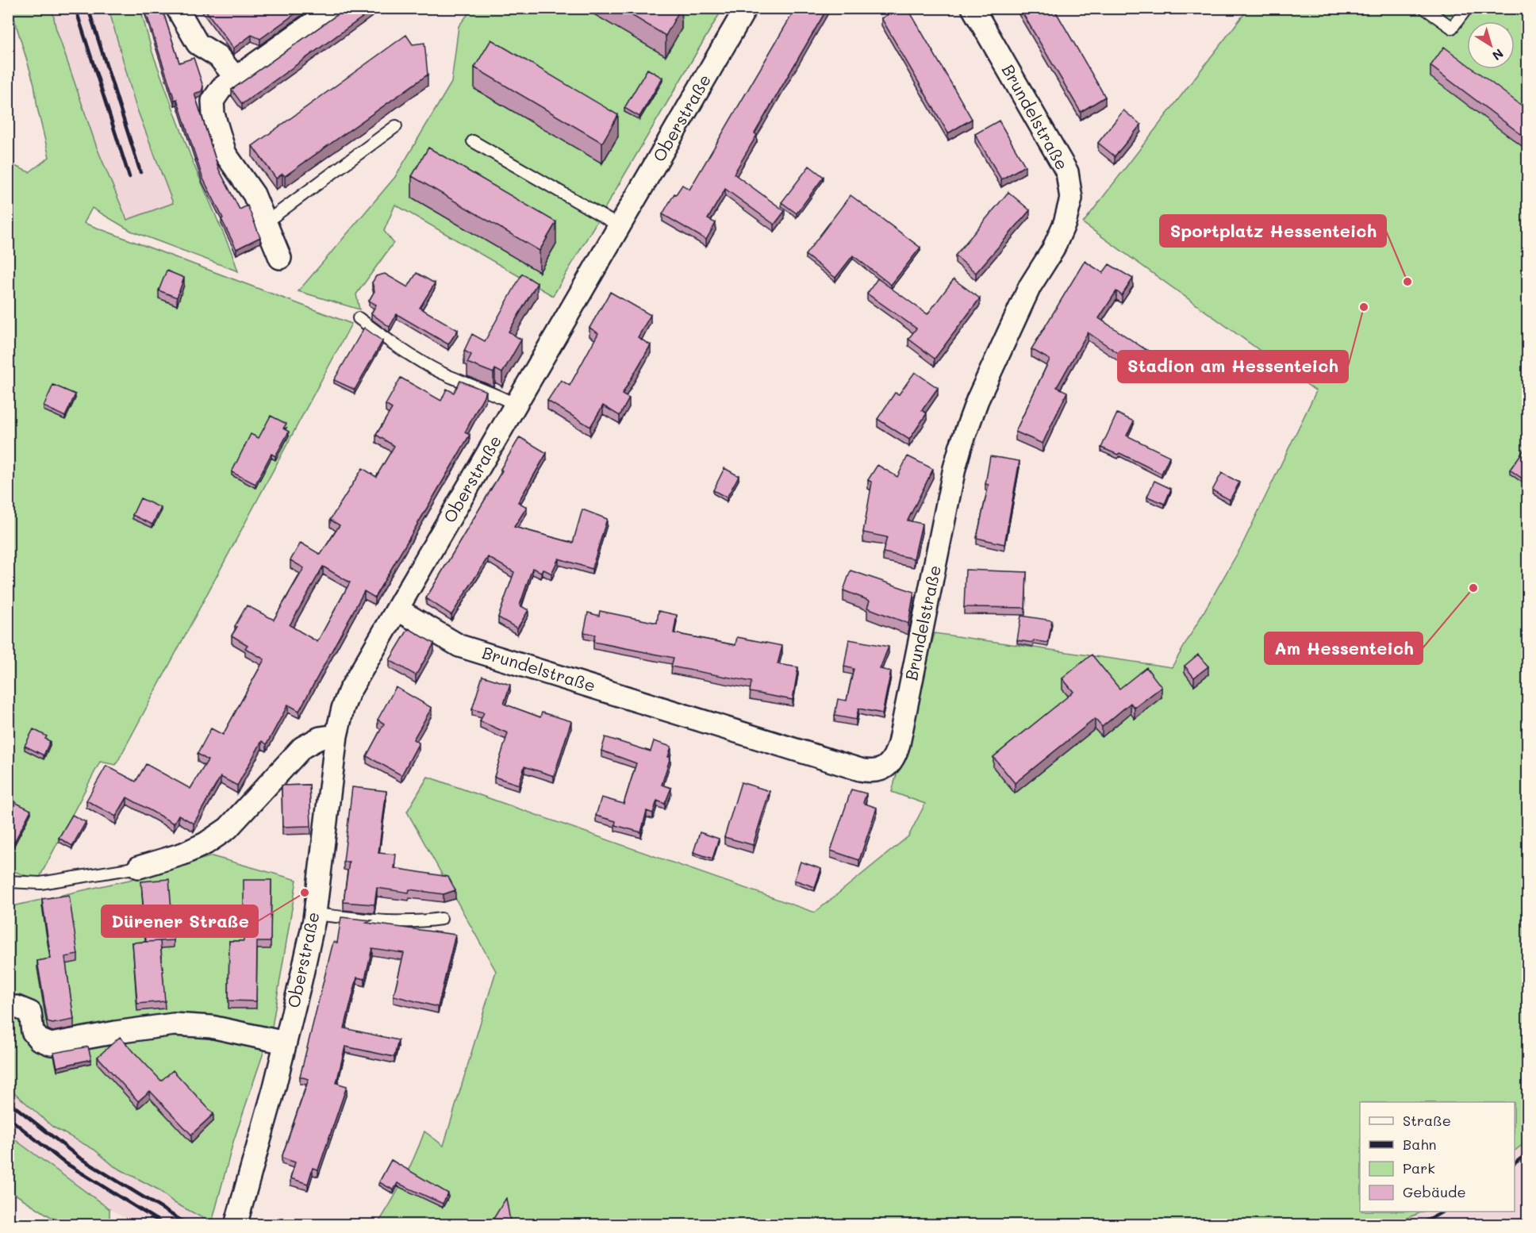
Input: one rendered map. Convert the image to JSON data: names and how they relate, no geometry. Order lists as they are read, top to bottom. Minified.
{"streets":{"street":["Brundelstraße","Oberstraße"]},"crossings":[["Brundelstraße","Oberstraße"]],"places":["Sportplatz Hessenteich","Stadion am Hessenteich","Am Hessenteich","Dürener Straße"],"legend":["Straße","Bahn","Park","Gebäude"],"north":"bottom right"}
